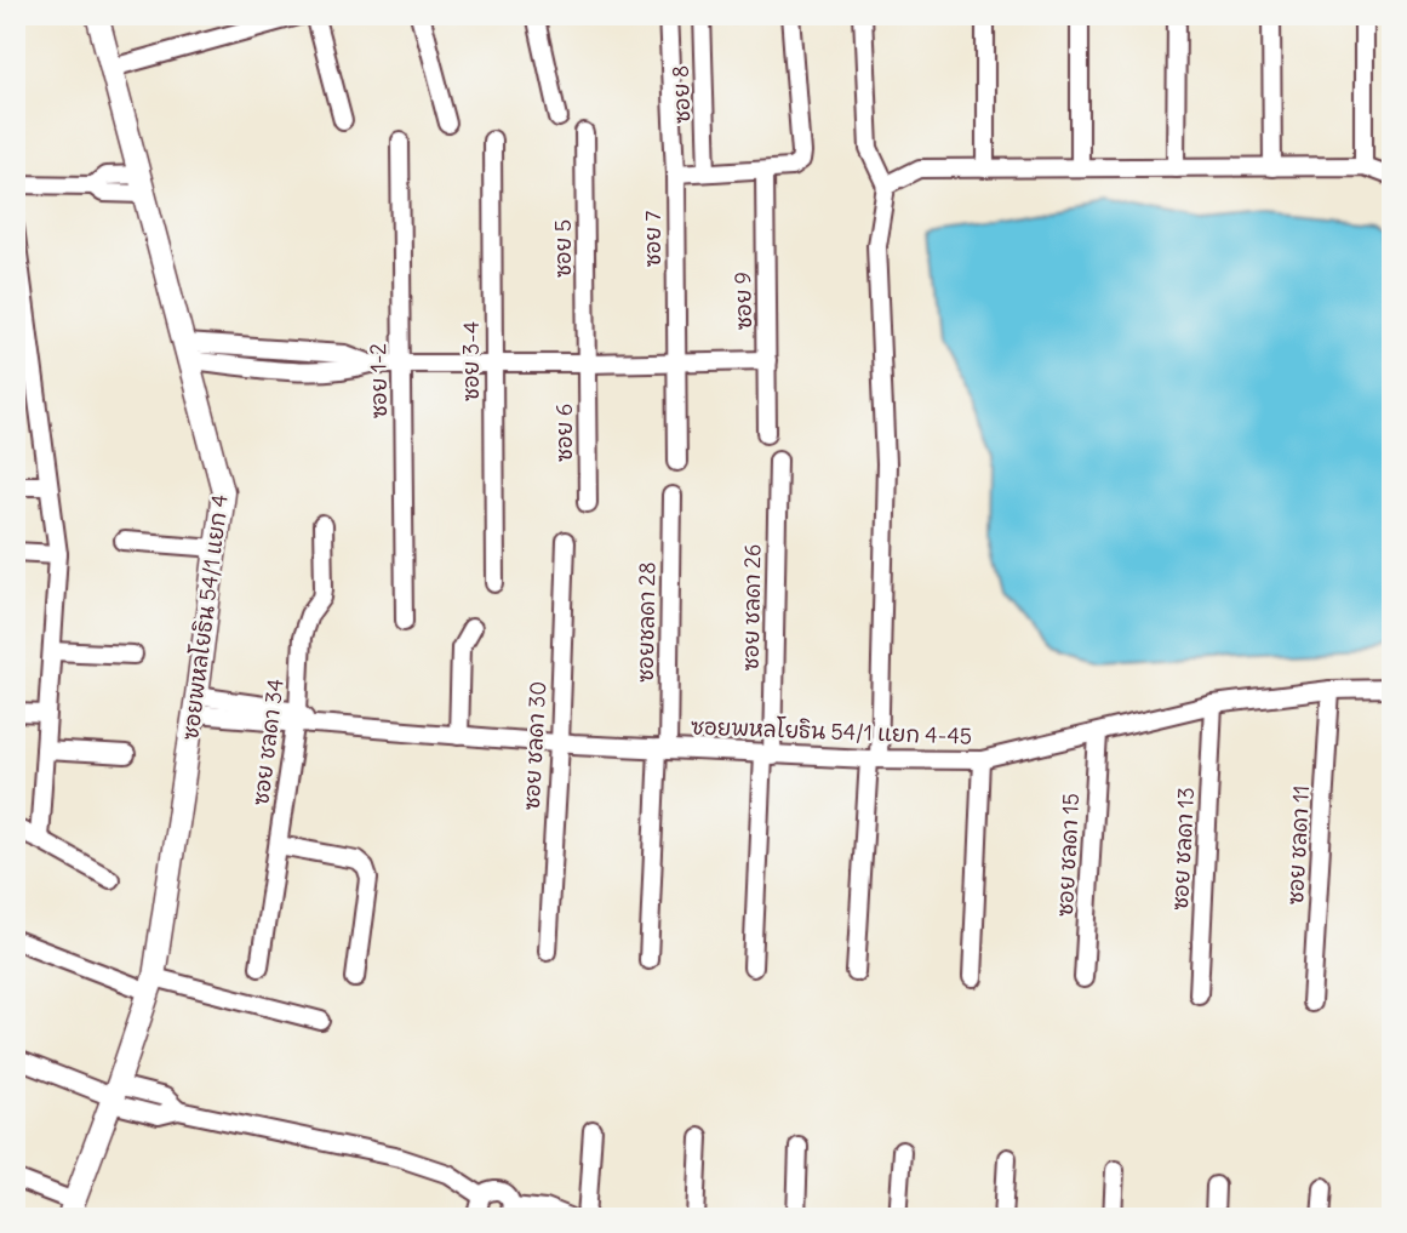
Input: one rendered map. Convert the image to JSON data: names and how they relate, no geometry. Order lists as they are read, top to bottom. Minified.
{"streets":{"street":["ซอย 8","ซอย 7","ซอย 5","ซอย 9","ซอย 3-4","ซอย 1-2","ซอย 6","ซอย ชลดา 26","ซอยพหลโยธิน 54/1 แยก 4","ซอยชลดา 28","ซอยพหลโยธิน 54/1 แยก 4-45","ซอย ชลดา 34","ซอย ชลดา 30","ซอย ชลดา 11","ซอย ชลดา 13","ซอย ชลดา 15"]},"crossings":[["ซอย 5","ซอย 6"],["ซอย ชลดา 26","ซอยพหลโยธิน 54/1 แยก 4-45"],["ซอยพหลโยธิน 54/1 แยก 4","ซอยพหลโยธิน 54/1 แยก 4-45"],["ซอยชลดา 28","ซอยพหลโยธิน 54/1 แยก 4-45"],["ซอยพหลโยธิน 54/1 แยก 4-45","ซอย ชลดา 34"],["ซอยพหลโยธิน 54/1 แยก 4-45","ซอย ชลดา 30"],["ซอยพหลโยธิน 54/1 แยก 4-45","ซอย ชลดา 11"],["ซอยพหลโยธิน 54/1 แยก 4-45","ซอย ชลดา 13"],["ซอยพหลโยธิน 54/1 แยก 4-45","ซอย ชลดา 15"]]}
